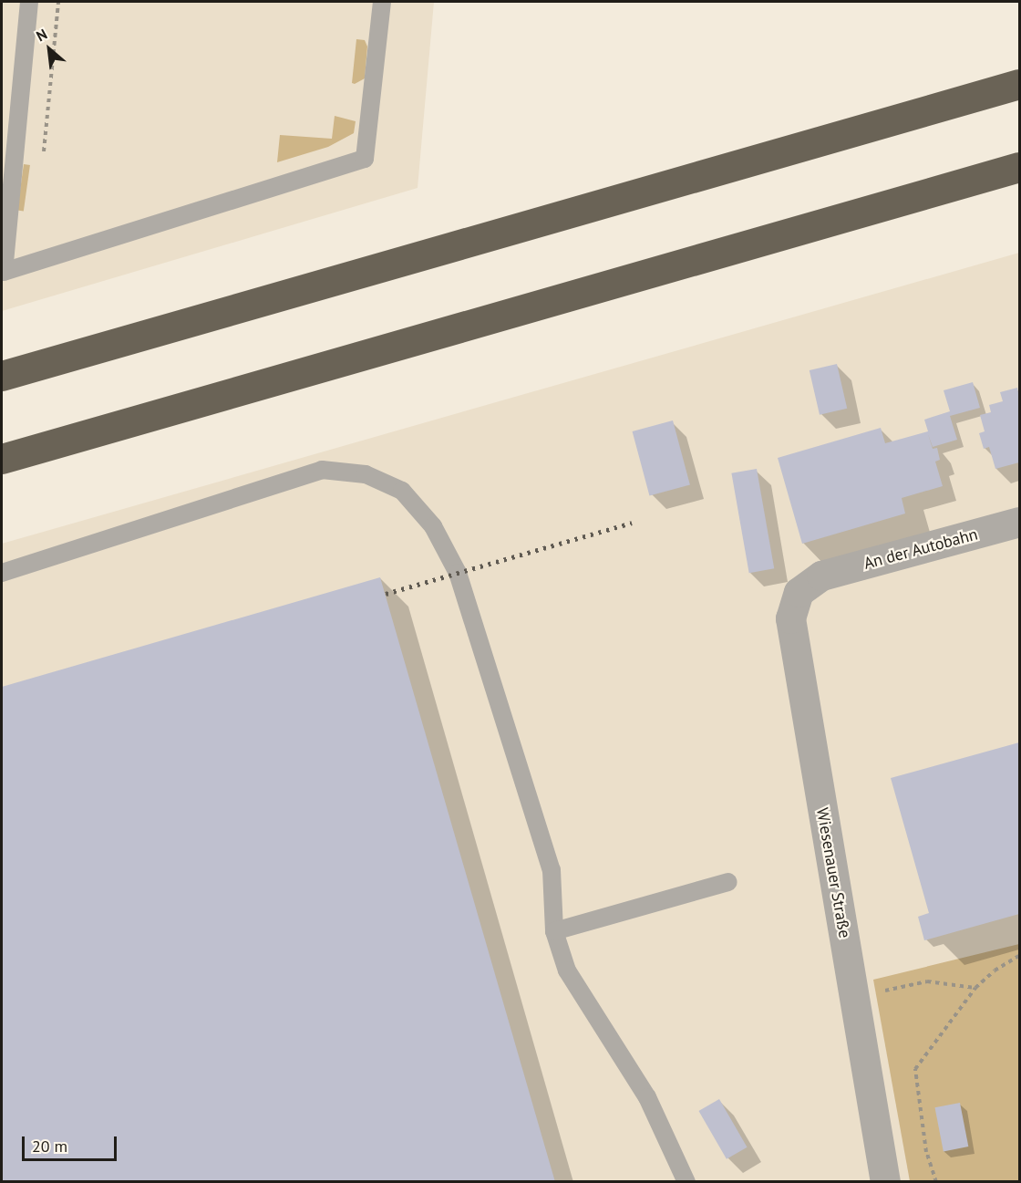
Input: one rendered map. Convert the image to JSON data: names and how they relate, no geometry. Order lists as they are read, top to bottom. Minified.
{"streets":{"street":["An der Autobahn","Wiesenauer Straße"]},"crossings":[["An der Autobahn","Wiesenauer Straße"]],"scale_bar":"20 m","north":"top left"}
